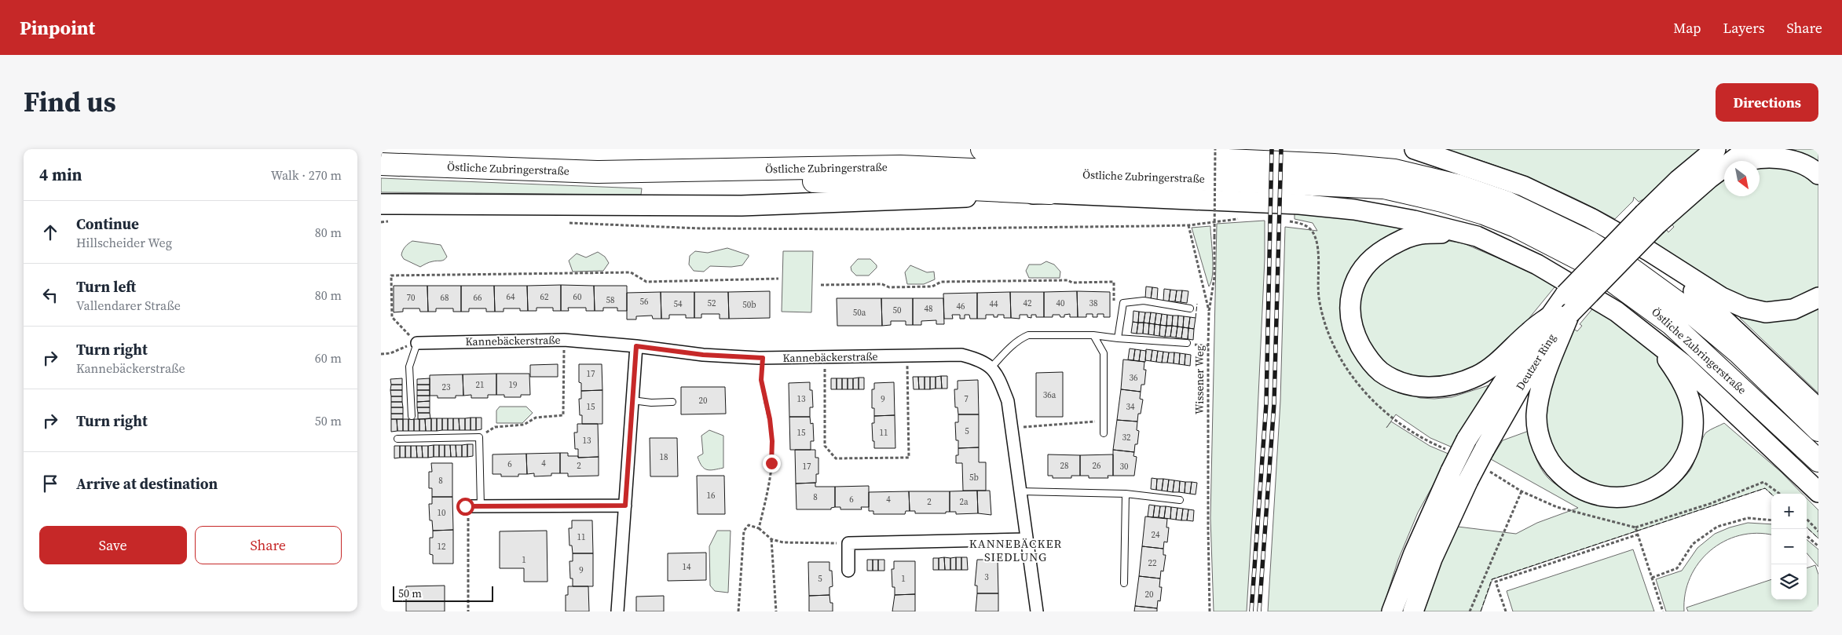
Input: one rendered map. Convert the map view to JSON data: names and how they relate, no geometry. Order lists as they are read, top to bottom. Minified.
{"streets":{"highway":["Östliche Zubringerstraße","Deutzer Ring"],"street":["Kannebäckerstraße"],"path":["Wissener Weg"]},"districts":["KANNEBÄCKER SIEDLUNG"],"house_numbers":["64","62","60","70","68","66","58","56","52","42","40","38","54","44","50b","46","48","50","50a","17","36","21","19","23","36a","13","9","7","20","15","34","5","15","11","32","13","18","4","6","2","28","26","17","30","5b","8","16","8","6","4","2","2a","10","24","11","12","1","22","14","9","3","5","1","20"],"scale_bar":"50 m","north":"bottom right","page":{"header":"Pinpoint","nav":["Map","Layers","Share"],"title":"Find us","buttons":["Directions",["Save","Share"]],"heading":["4 min","Walk · 270 m"],"list":[["Continue","Hillscheider Weg","80 m"],["Turn left","Vallendarer Straße","80 m"],["Turn right","Kannebäckerstraße","60 m"],["Turn right","50 m"],"Arrive at destination"],"map_buttons":["+","−"],"scale":"50 m"}}
